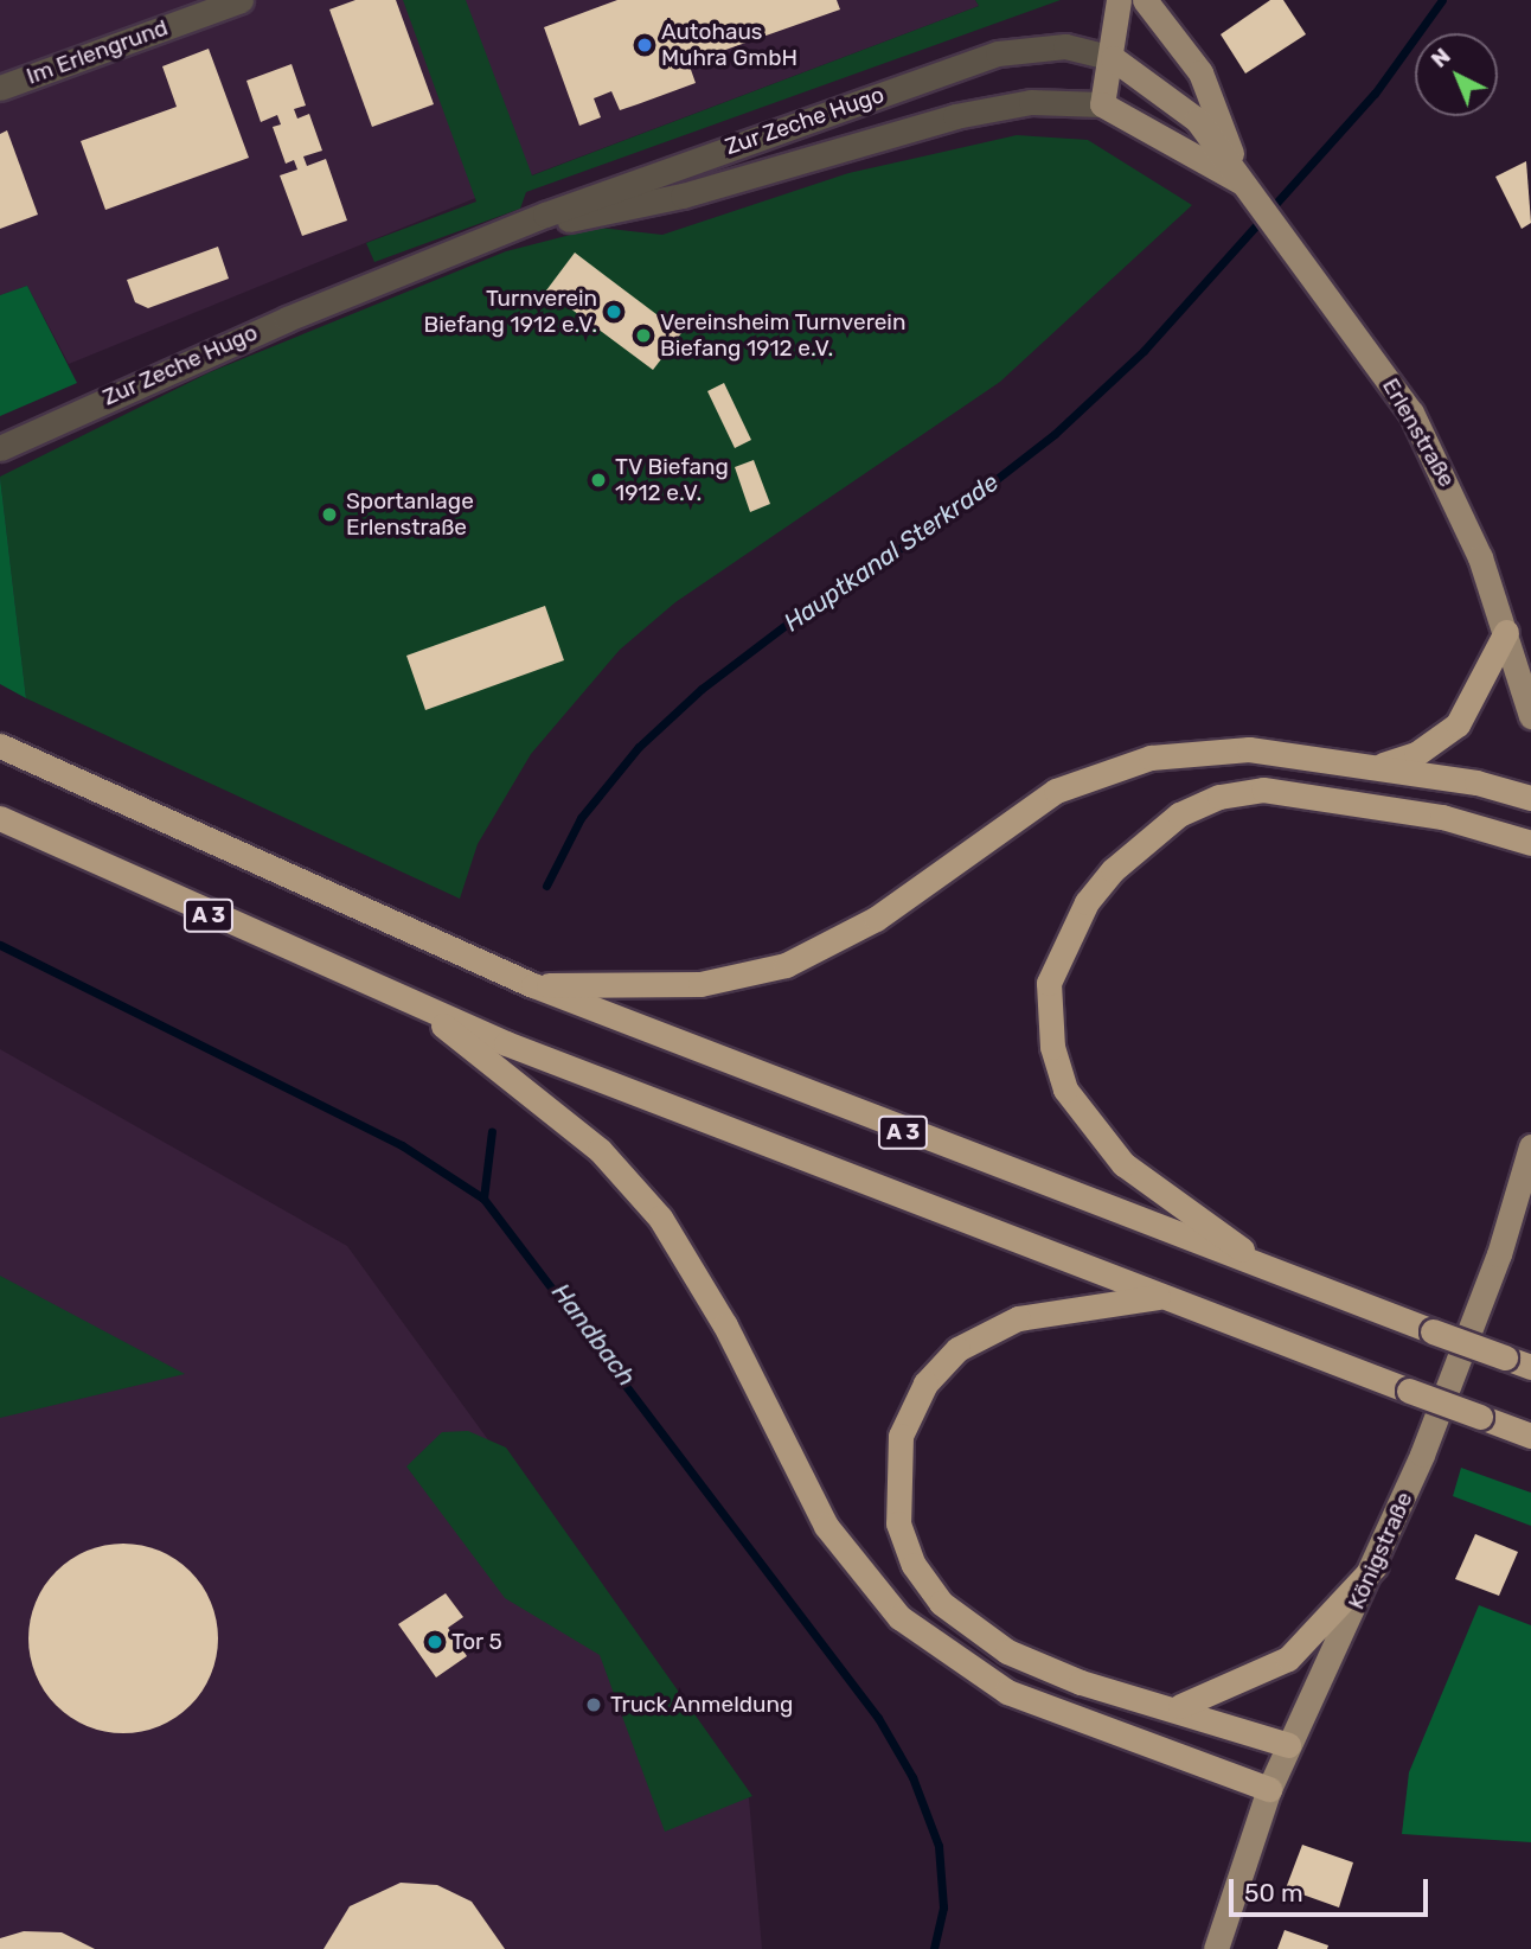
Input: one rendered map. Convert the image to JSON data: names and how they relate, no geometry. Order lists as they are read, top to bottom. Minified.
{"streets":{"highway":["A 3"],"main road":["Erlenstraße","Königstraße"],"street":["Im Erlengrund","Zur Zeche Hugo"]},"crossings":[["Zur Zeche Hugo","Erlenstraße"]],"water":["Hauptkanal Sterkrade","Handbach"],"places":["Autohaus Muhra GmbH","Turnverein Biefang 1912 e.V.","Vereinsheim Turnverein Biefang 1912 e.V.","TV Biefang 1912 e.V.","Sportanlage Erlenstraße","Tor 5","Truck Anmeldung"],"scale_bar":"50 m","north":"top left"}
